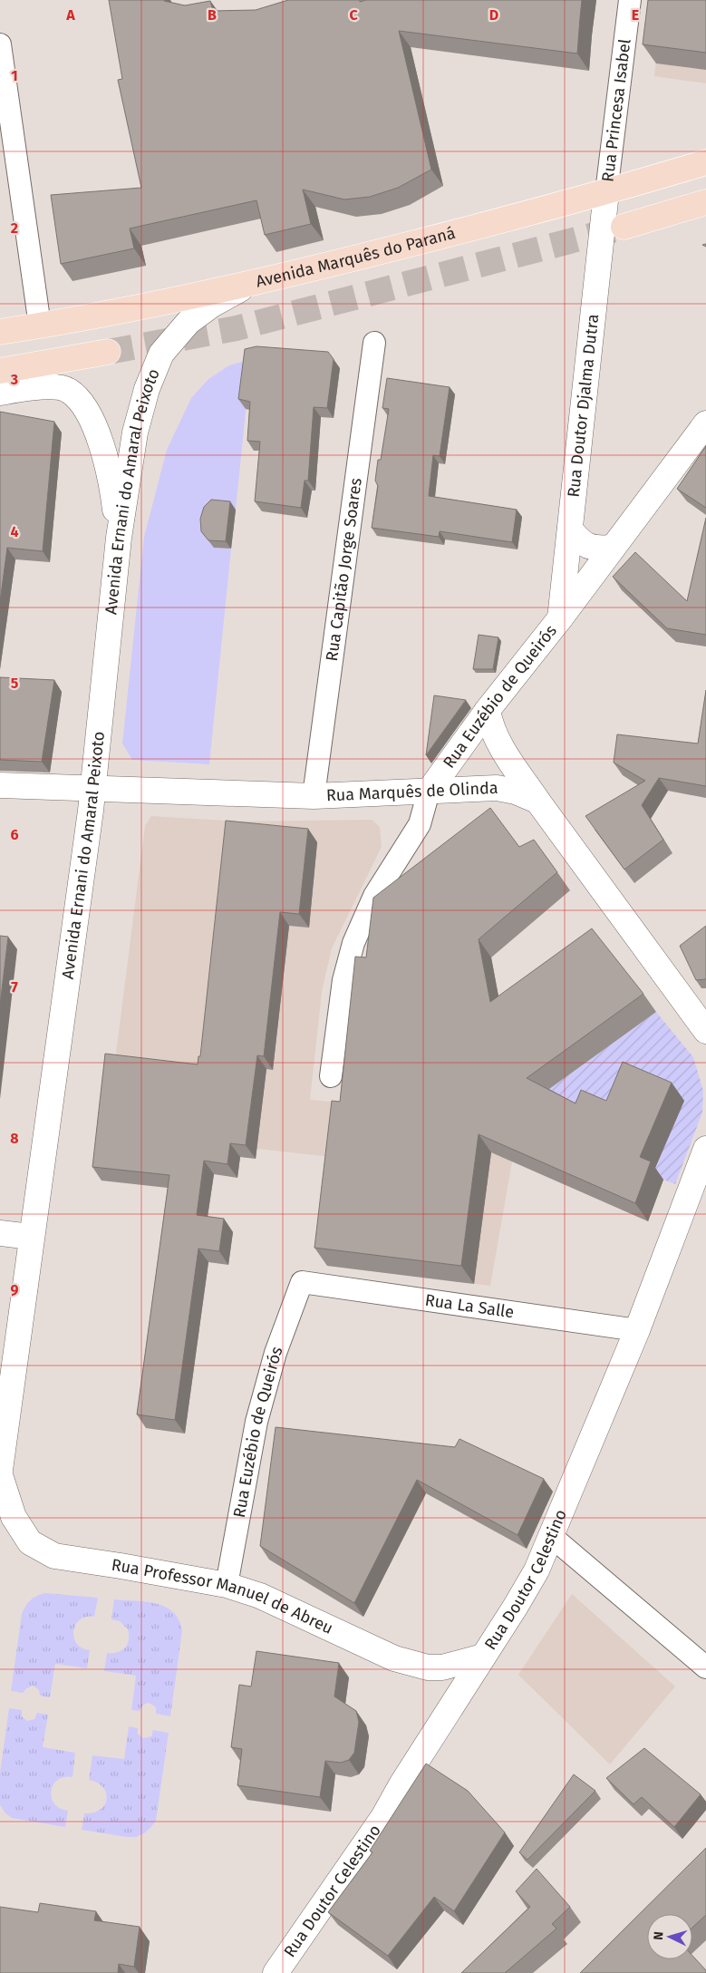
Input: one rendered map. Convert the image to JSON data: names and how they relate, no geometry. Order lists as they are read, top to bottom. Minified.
{"streets":{"main road":["Avenida Marquês do Paraná","Rua Doutor Djalma Dutra","Avenida Ernani do Amaral Peixoto","Rua Euzébio de Queirós","Rua Marquês de Olinda","Rua Doutor Celestino","Rua Professor Manuel de Abreu"],"street":["Rua Princesa Isabel","Rua Capitão Jorge Soares","Rua La Salle"]},"crossings":[["Rua Princesa Isabel","Avenida Marquês do Paraná"],["Rua Princesa Isabel","Rua Doutor Djalma Dutra"],["Avenida Marquês do Paraná","Rua Doutor Djalma Dutra"],["Avenida Marquês do Paraná","Avenida Ernani do Amaral Peixoto"],["Rua Doutor Djalma Dutra","Rua Euzébio de Queirós"],["Avenida Ernani do Amaral Peixoto","Rua Marquês de Olinda"],["Rua Capitão Jorge Soares","Rua Marquês de Olinda"],["Rua Euzébio de Queirós","Rua Marquês de Olinda"],["Rua Euzébio de Queirós","Rua La Salle"],["Rua Euzébio de Queirós","Rua Professor Manuel de Abreu"],["Rua La Salle","Rua Doutor Celestino"],["Rua Doutor Celestino","Rua Professor Manuel de Abreu"]],"north":"left","grid":{"columns":["A","B","C","D","E"],"rows":["1","2","3","4","5","6","7","8","9"]}}
